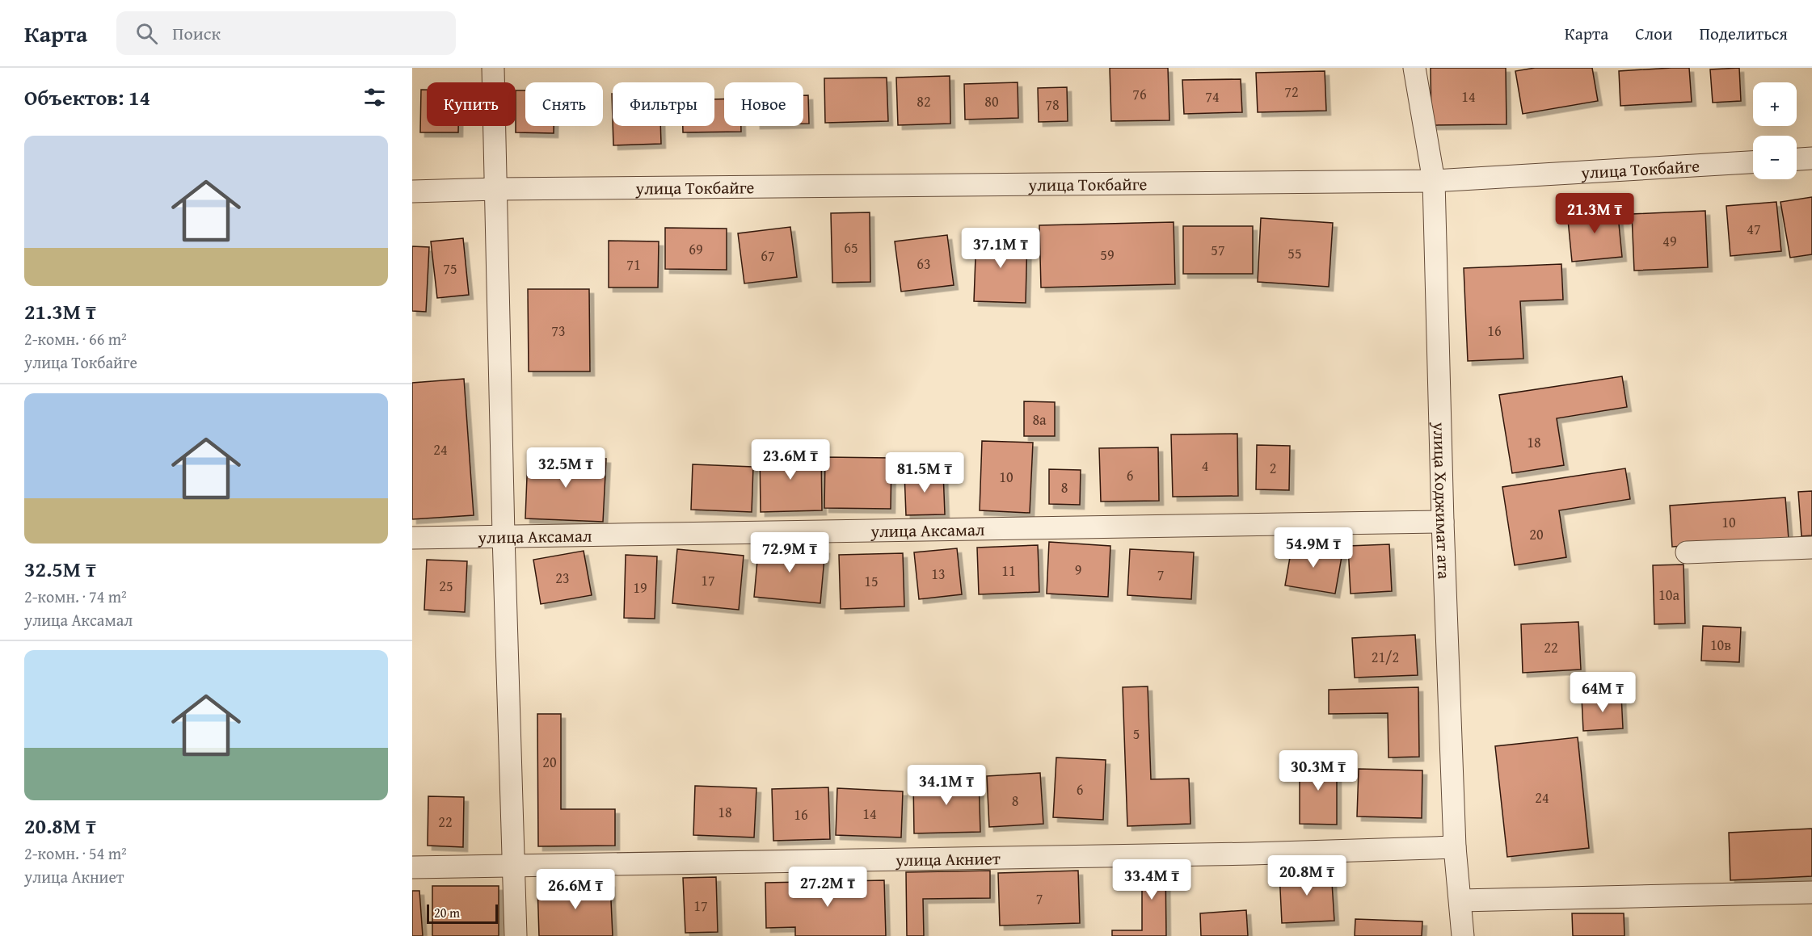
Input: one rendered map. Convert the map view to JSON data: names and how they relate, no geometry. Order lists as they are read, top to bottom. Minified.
{"streets":{"street":["улица Токбайге","улица Ходжимат ата","улица Аксамал","улица Акниет"]},"crossings":[["улица Токбайге","улица Ходжимат ата"],["улица Ходжимат ата","улица Аксамал"],["улица Ходжимат ата","улица Акниет"]],"house_numbers":["72","76","74","14","82","80","78","47","49","65","69","57","55","59","67","63","71","75","73","16","8а","18","24","4","2","6","10","8","10","20","9","11","13","7","23","17","15","25","19","10а","10в","22","21/2","5","20","6","24","8","18","14","16","22","7","17"],"scale_bar":"20 m","page":{"header":"Карта","search":"Поиск","nav":["Карта","Слои","Поделиться"],"heading":"Объектов: 14","map_buttons":["+","−"],"chip":["Купить","Снять","Фильтры","Новое"],"list":[{"name":"21.3M ₸","note":"2-комн. · 66 m² · улица Токбайге"},{"name":"32.5M ₸","note":"2-комн. · 74 m² · улица Аксамал"},{"name":"20.8M ₸","note":"2-комн. · 54 m² · улица Акниет"}],"price":["21.3M ₸","37.1M ₸","23.6M ₸","32.5M ₸","81.5M ₸","54.9M ₸","72.9M ₸","64M ₸","30.3M ₸","34.1M ₸","20.8M ₸","33.4M ₸","27.2M ₸","26.6M ₸"],"scale":"20 m"}}
